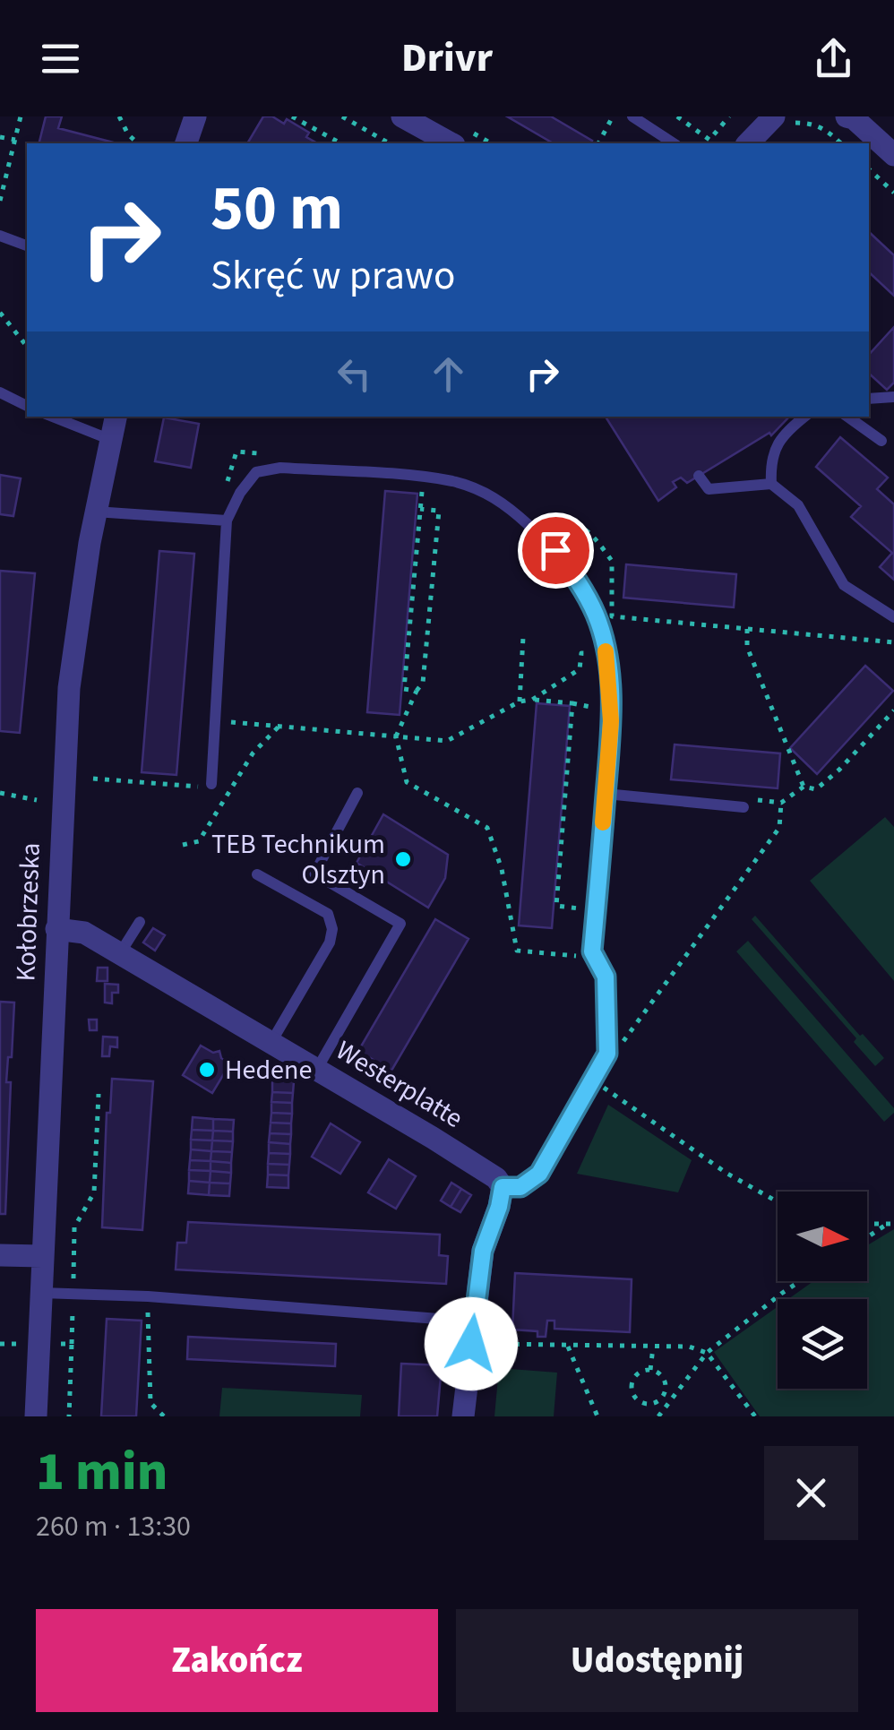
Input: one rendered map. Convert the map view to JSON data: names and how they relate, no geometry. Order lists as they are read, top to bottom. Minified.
{"streets":{"street":["Kołobrzeska","Westerplatte"]},"crossings":[["Kołobrzeska","Westerplatte"]],"places":["TEB Technikum Olsztyn","Hedene"],"north":"right","page":{"header":"Drivr","turn":["50 m","Skręć w prawo"],"heading":["1 min","260 m · 13:30"],"buttons":["Zakończ","Udostępnij"]}}
